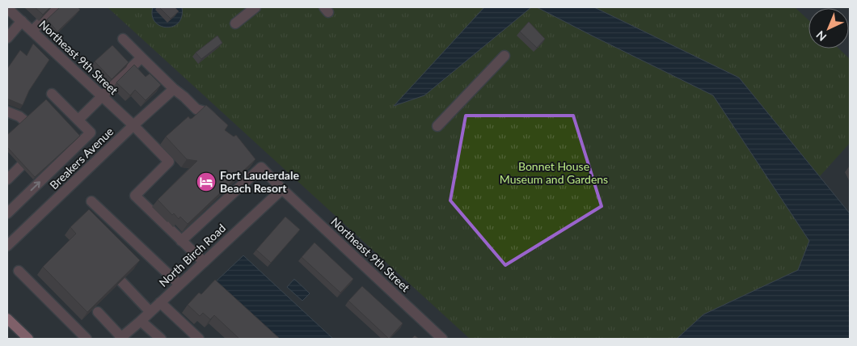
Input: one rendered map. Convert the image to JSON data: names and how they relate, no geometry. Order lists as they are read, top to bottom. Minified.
{"streets":{"street":["Northeast 9th Street","Breakers Avenue","North Birch Road"]},"crossings":[["Northeast 9th Street","Breakers Avenue"],["Northeast 9th Street","North Birch Road"]],"parks":["Bonnet House Museum and Gardens"],"places":{"hotel":["Fort Lauderdale Beach Resort"]},"north":"bottom left"}
